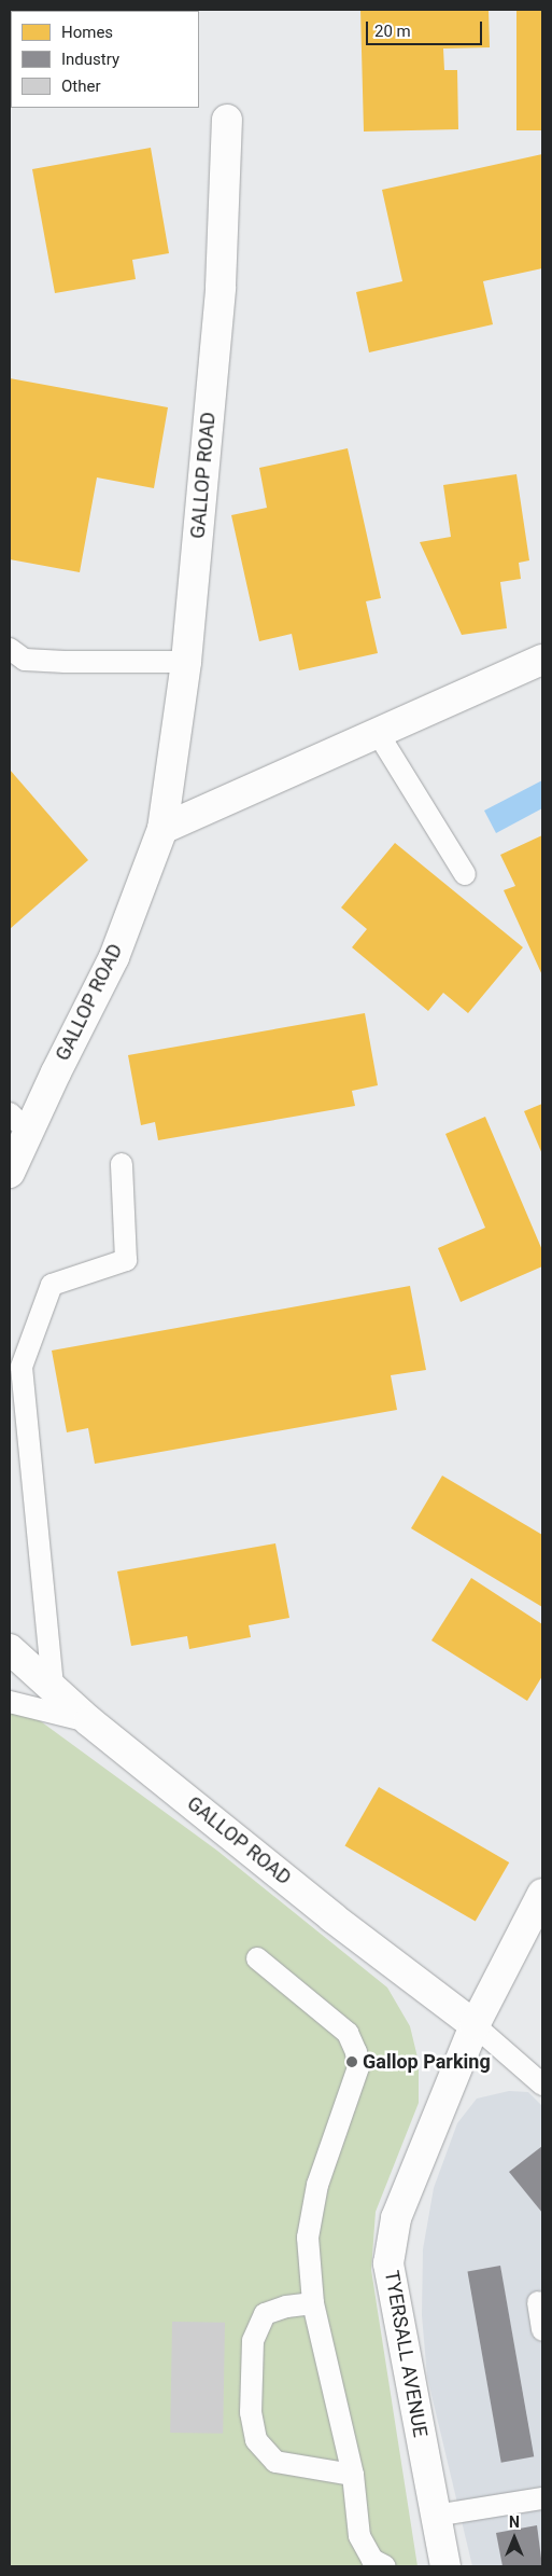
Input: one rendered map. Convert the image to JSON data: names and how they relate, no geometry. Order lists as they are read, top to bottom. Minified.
{"streets":{"street":["GALLOP ROAD","TYERSALL AVENUE"]},"crossings":[["GALLOP ROAD","TYERSALL AVENUE"]],"places":["Gallop Parking"],"legend":["Homes","Industry","Other"],"scale_bar":"20 m","north":"top"}
